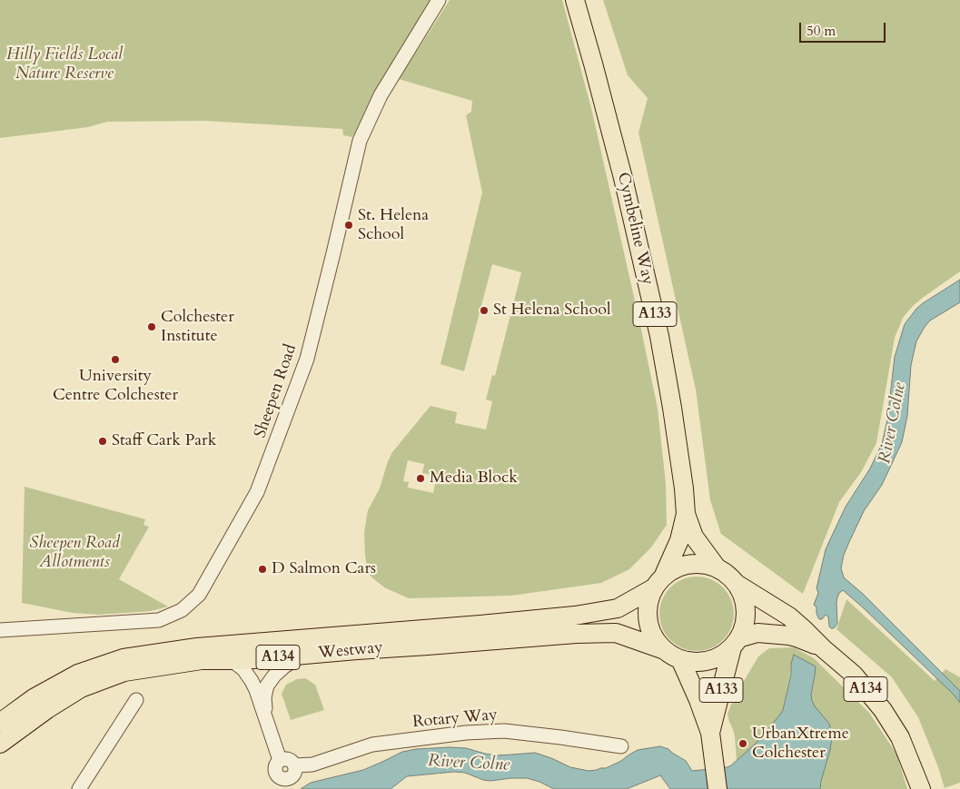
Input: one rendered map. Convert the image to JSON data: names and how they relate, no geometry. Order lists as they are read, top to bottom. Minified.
{"streets":{"main road":["Cymbeline Way","A133","Westway","A134"],"street":["Sheepen Road","Rotary Way"]},"crossings":[["Cymbeline Way","A133"],["A133","Westway"],["A133","A134"],["Westway","A134"]],"water":["River Colne"],"parks":["Hilly Fields Local Nature Reserve","Sheepen Road Allotments"],"places":["St. Helena School","St Helena School","Colchester Institute","University Centre Colchester","Staff Cark Park","Media Block","D Salmon Cars","UrbanXtreme Colchester"],"scale_bar":"50 m"}
